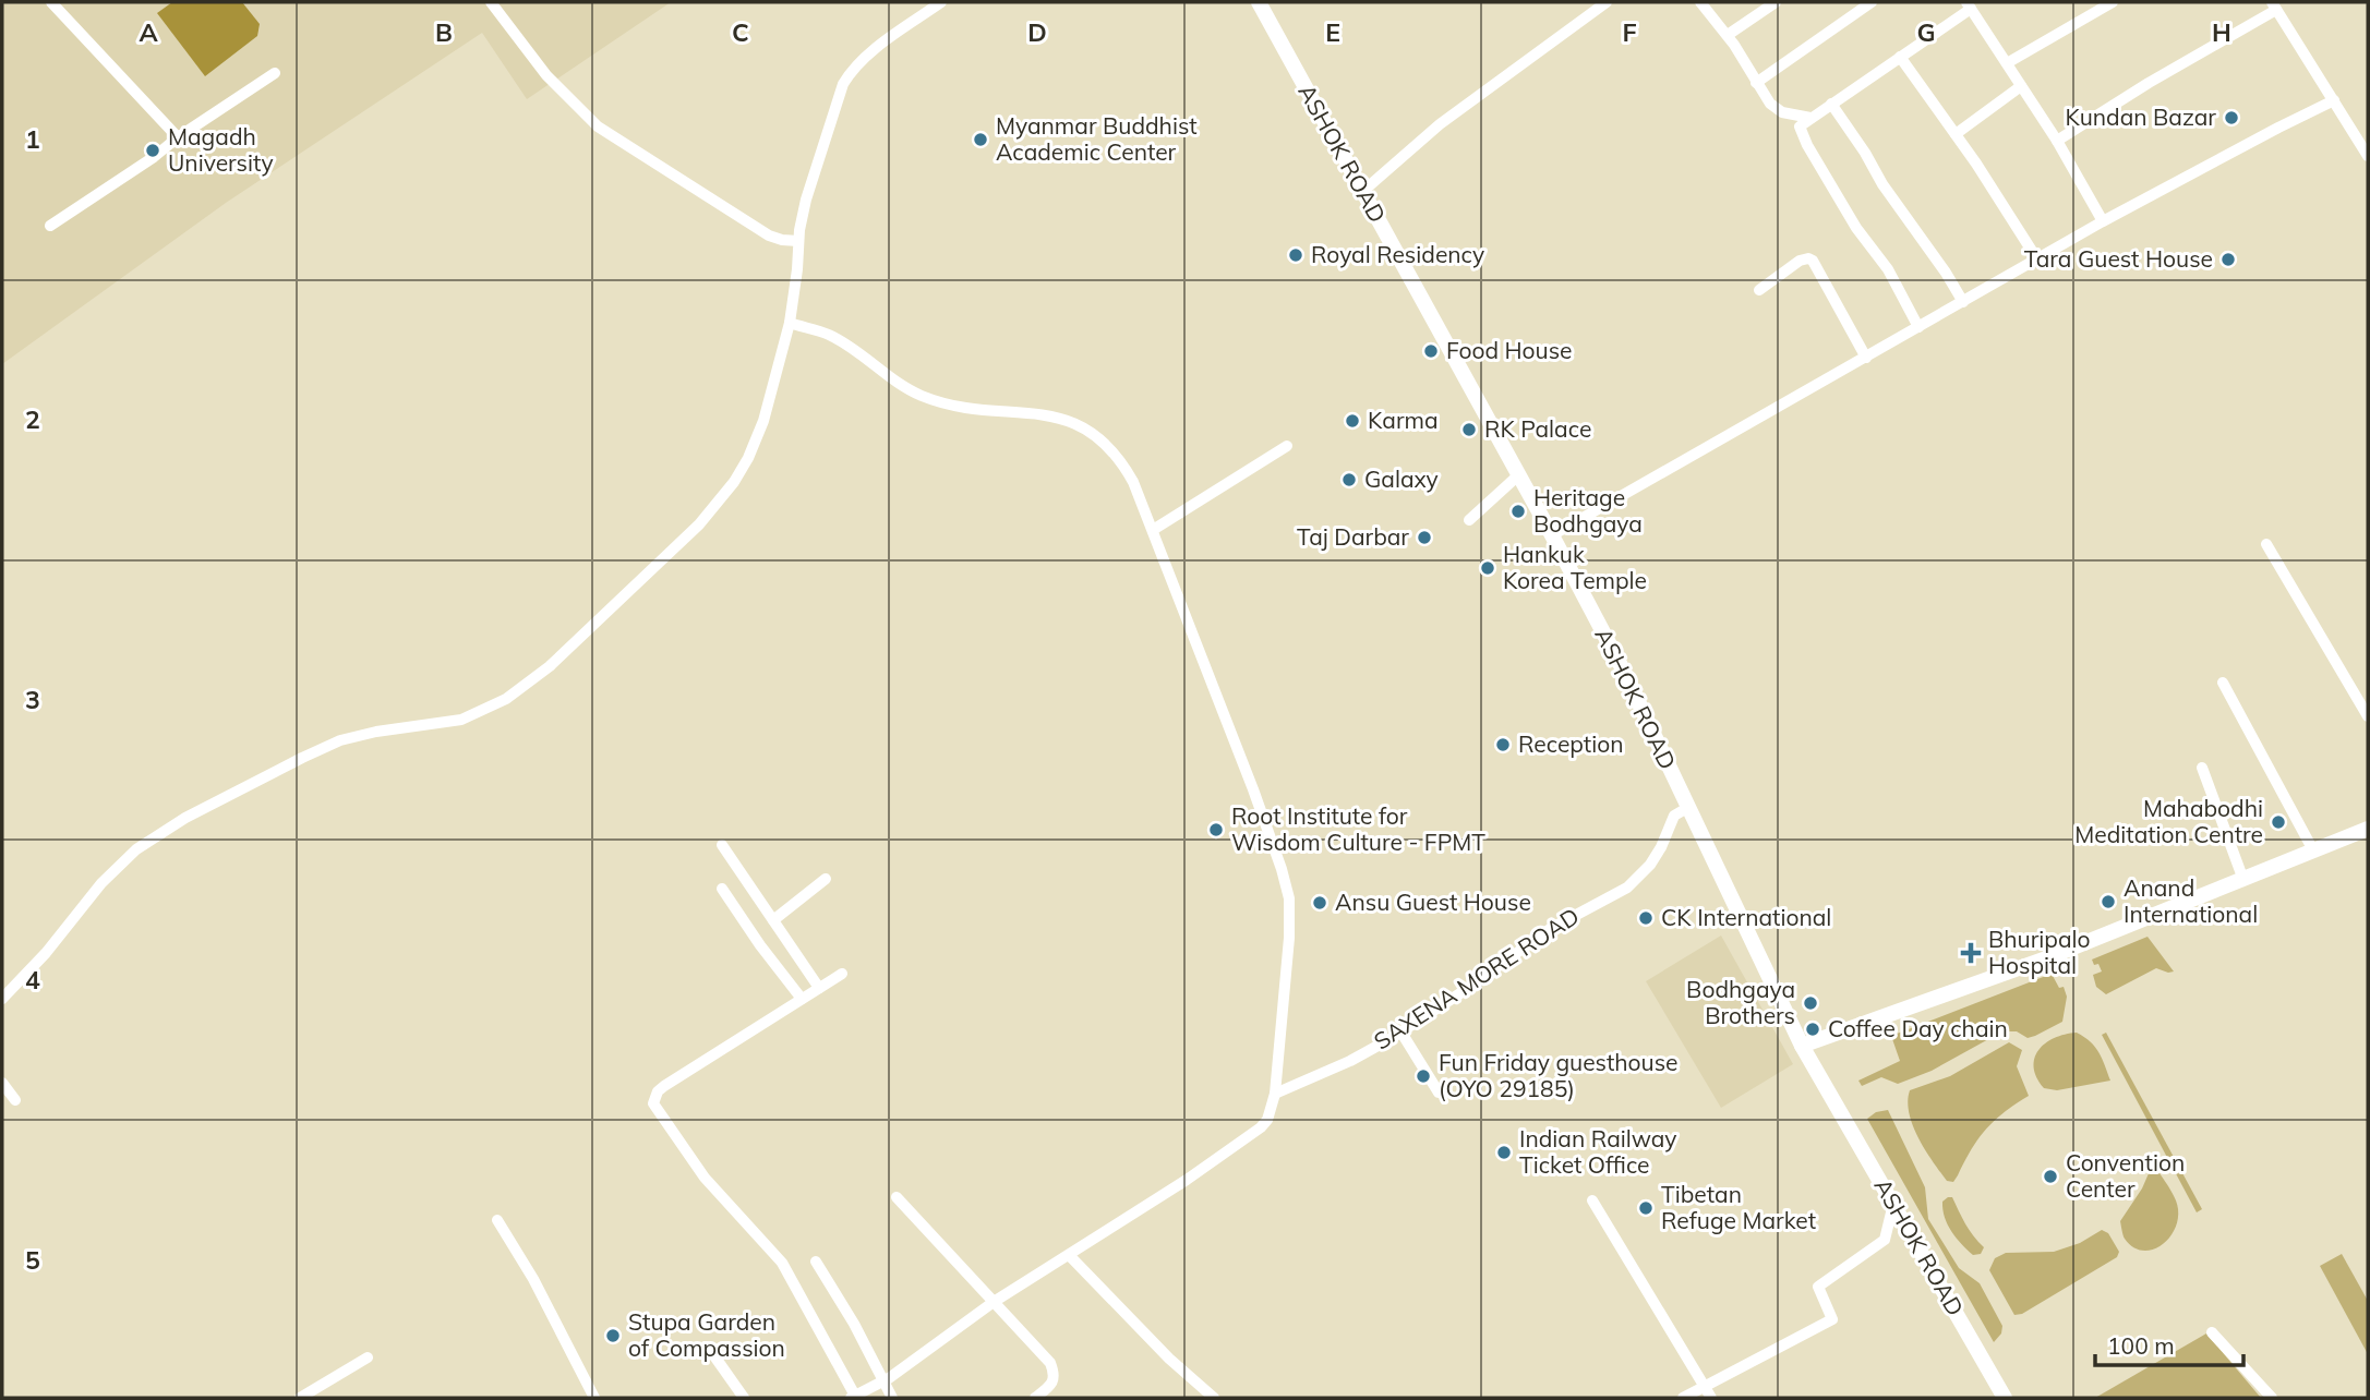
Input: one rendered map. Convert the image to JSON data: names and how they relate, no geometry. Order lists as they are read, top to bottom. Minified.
{"streets":{"street":["ASHOK ROAD","SAXENA MORE ROAD"]},"crossings":[["ASHOK ROAD","SAXENA MORE ROAD"]],"places":{"other":["Kundan Bazar","Myanmar Buddhist Academic Center","Magadh University","Royal Residency","Tara Guest House","Food House","Karma","RK Palace","Galaxy","Heritage Bodhgaya","Taj Darbar","Hankuk Korea Temple","Reception","Mahabodhi Meditation Centre","Root Institute for Wisdom Culture - FPMT","Anand International","Ansu Guest House","CK International","Bodhgaya Brothers","Coffee Day chain","Fun Friday guesthouse (OYO 29185)","Indian Railway Ticket Office","Convention Center","Tibetan Refuge Market","Stupa Garden of Compassion"],"health":["Bhuripalo Hospital"]},"scale_bar":"100 m","grid":{"columns":["A","B","C","D","E","F","G","H"],"rows":["1","2","3","4","5"]}}
